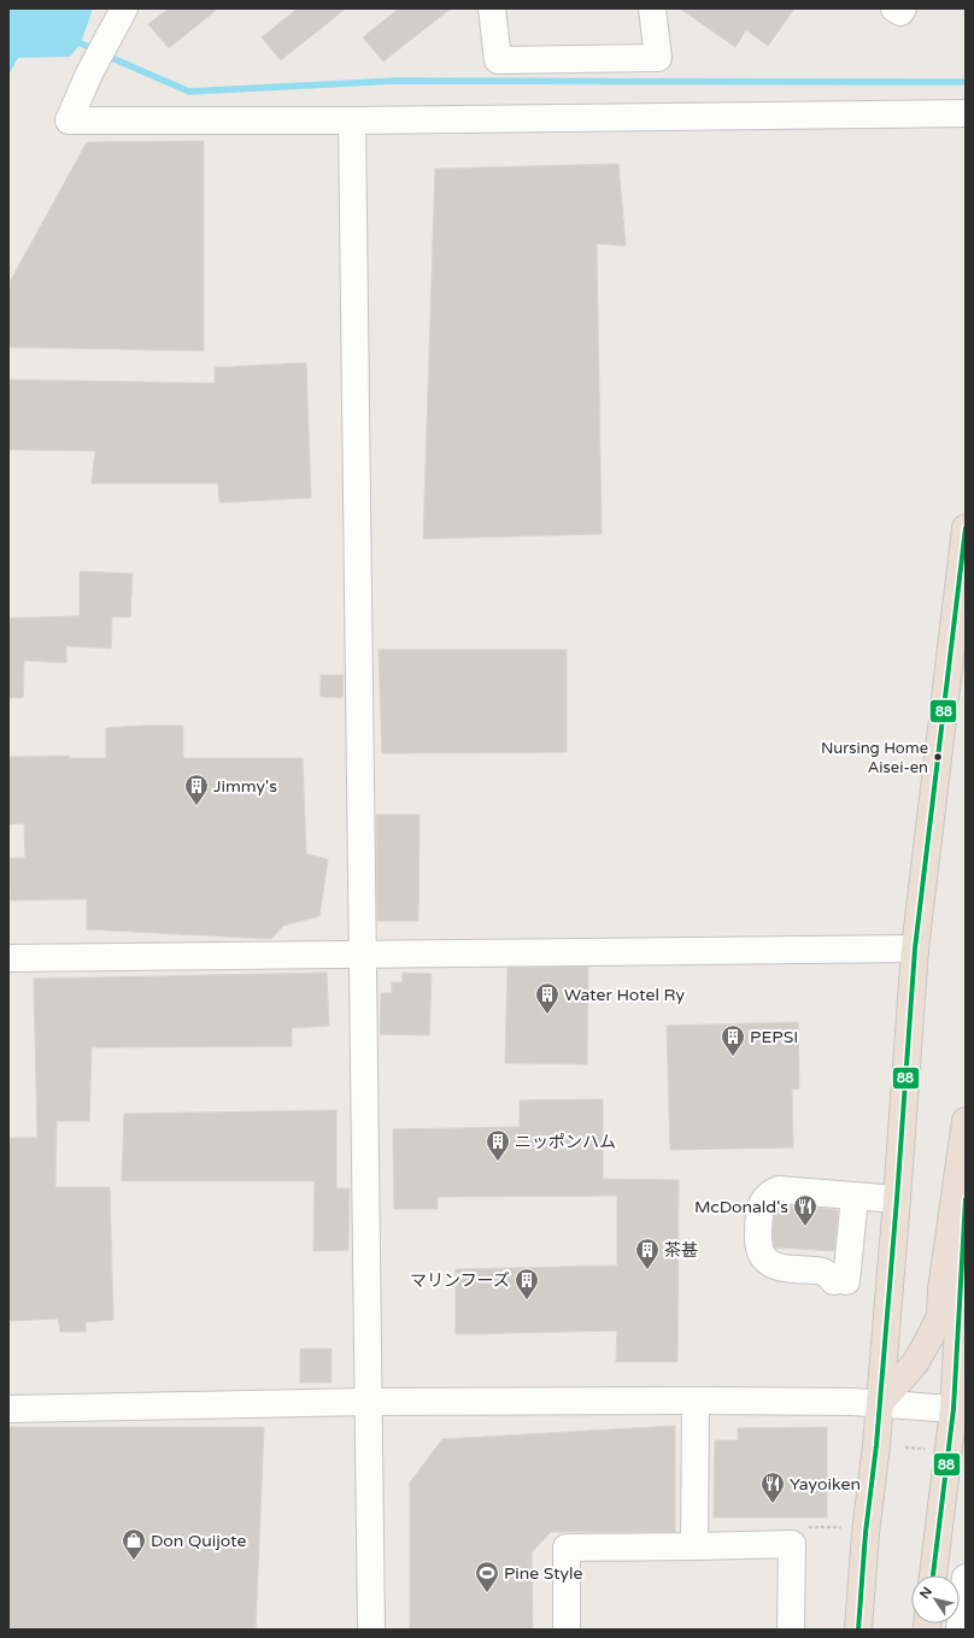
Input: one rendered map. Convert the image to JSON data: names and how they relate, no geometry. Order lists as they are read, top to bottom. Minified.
{"places":{"other":["Nursing Home Aisei-en"],"building":["Jimmy's","Water Hotel Ry","PEPSI","ニッポンハム","茶甚","マリンフーズ"],"restaurant":["McDonald's","Yayoiken"],"shop":["Don Quijote"],"sports":["Pine Style"]},"lines":["transit line 88"],"north":"top left"}
